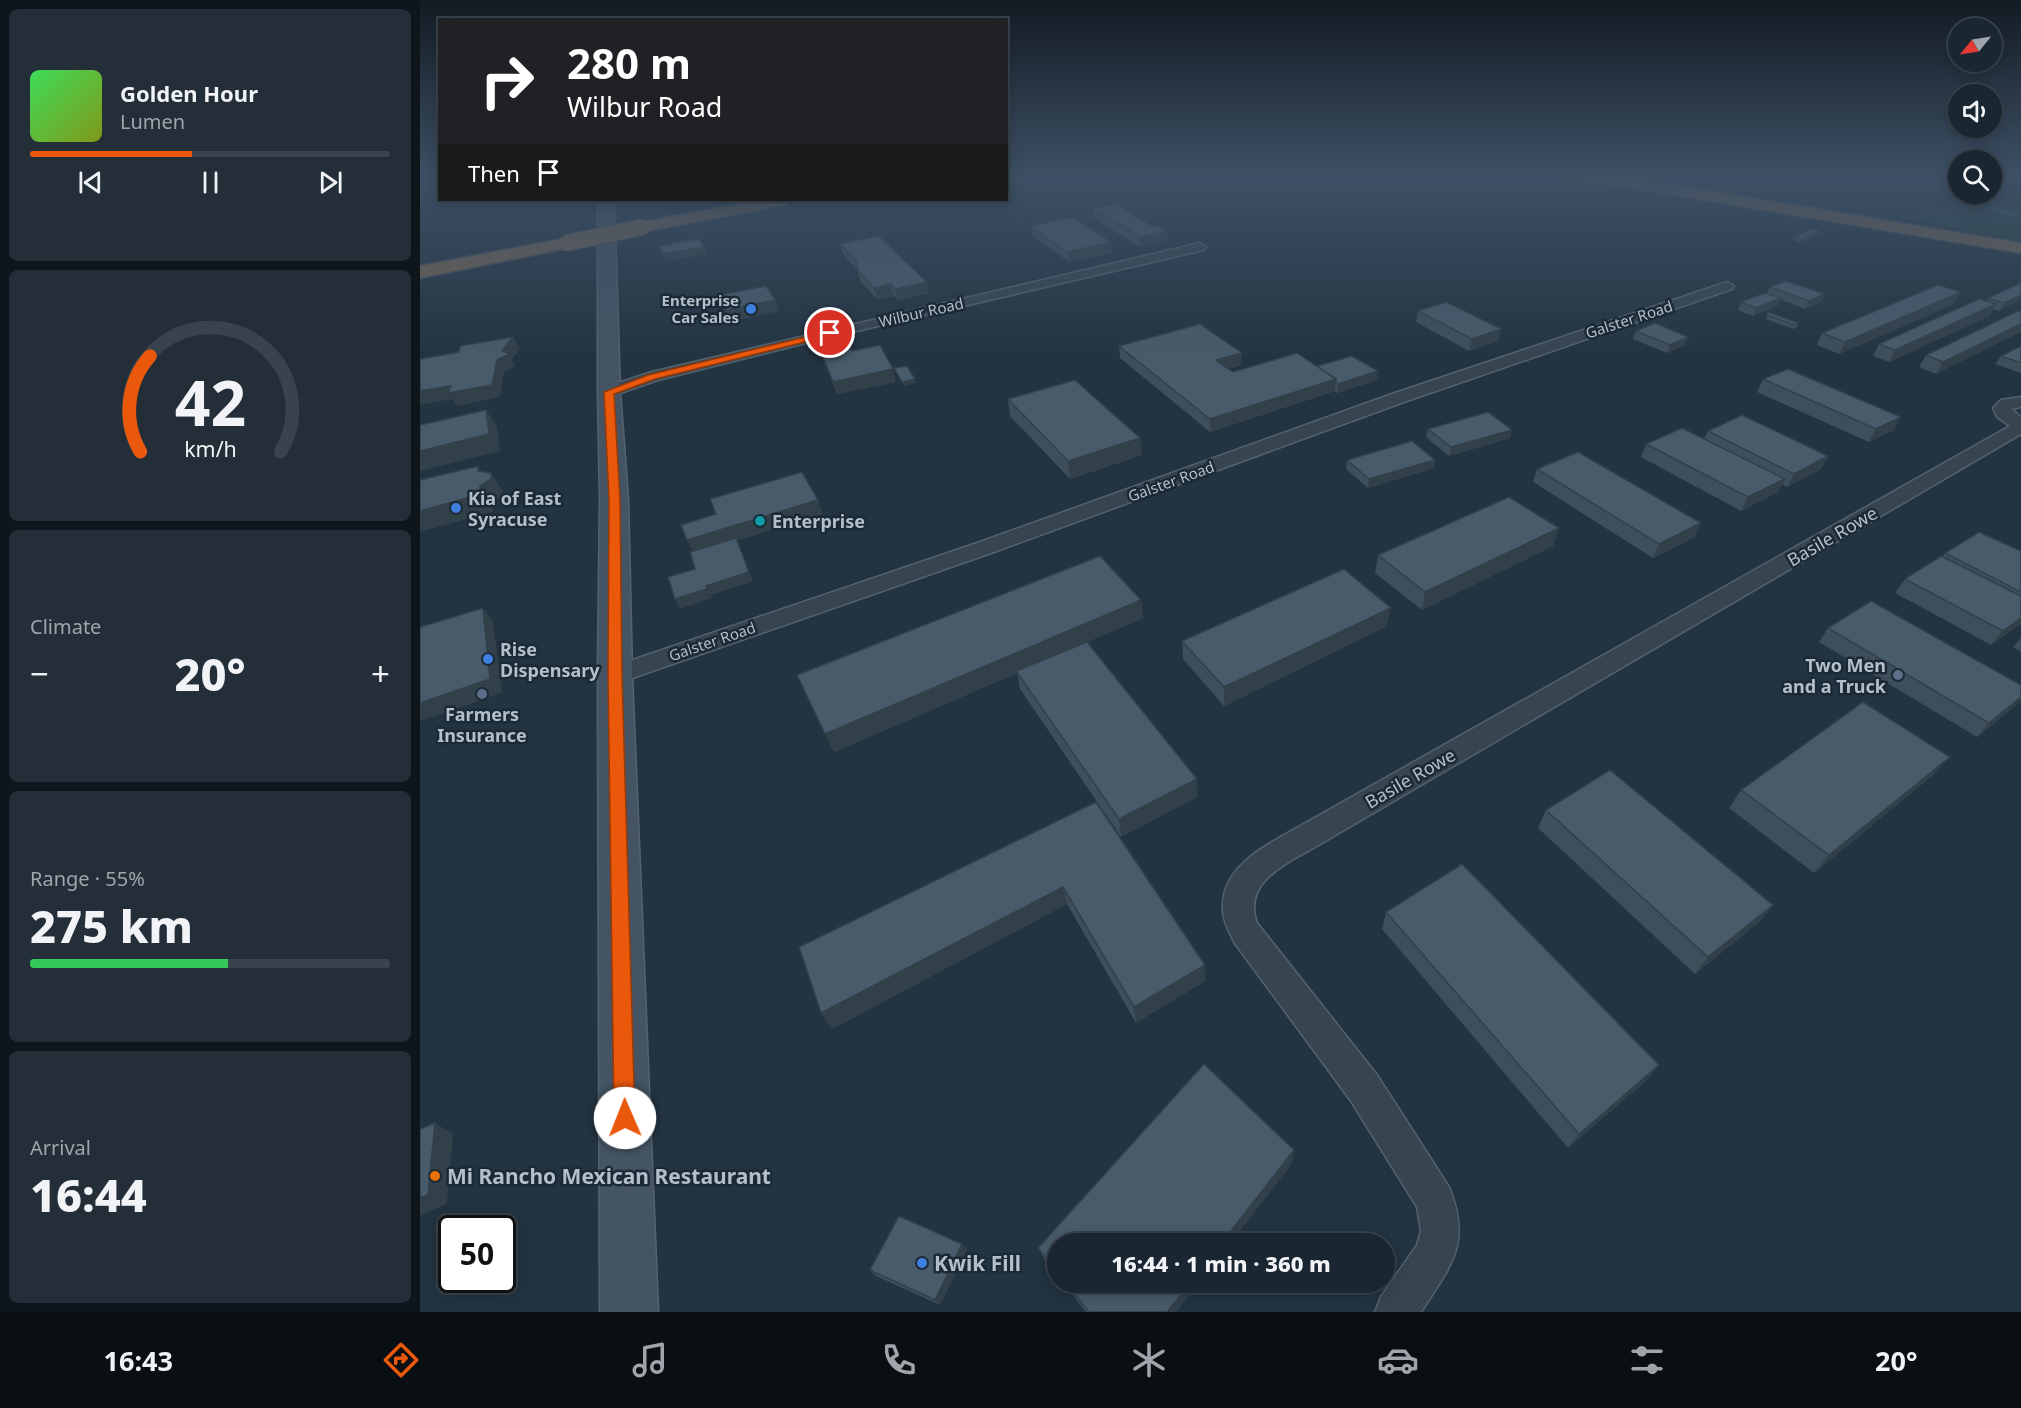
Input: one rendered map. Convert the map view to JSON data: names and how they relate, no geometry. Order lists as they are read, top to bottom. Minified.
{"streets":{"street":["Wilbur Road","Galster Road","Basile Rowe"]},"places":["Enterprise Car Sales","Kia of East Syracuse","Enterprise","Rise Dispensary","Two Men and a Truck","Farmers Insurance","Mi Rancho Mexican Restaurant","Kwik Fill"],"north":"bottom left","page":{"turn":["280 m","Wilbur Road"],"song":["Golden Hour","Lumen"],"then":"Then","tile":["Climate",["Range · 55%","275 km"],["Arrival","16:44"]],"heat":["−","20°","+"],"limit":"50","trip":"16:44 · 1 min · 360 m","tabs":["16:43","20°"],"gauge":["42","km/h"]}}
